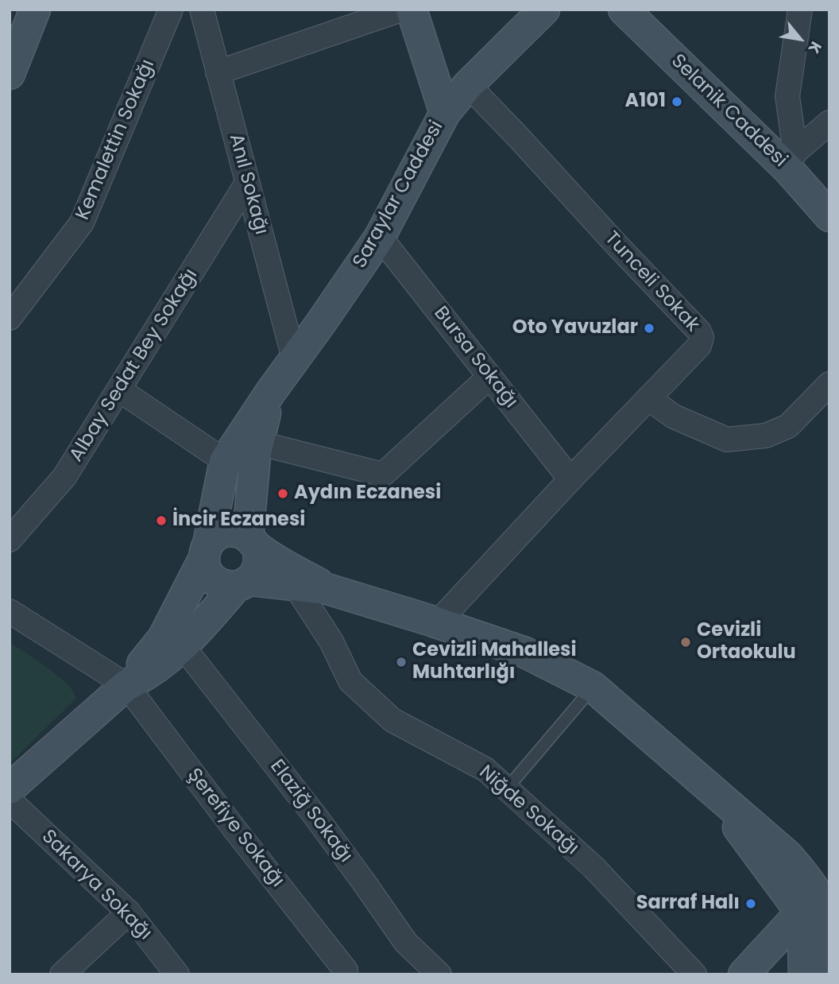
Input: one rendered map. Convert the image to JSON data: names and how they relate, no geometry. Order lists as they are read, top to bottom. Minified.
{"streets":{"street":["Selanik Caddesi","Kemalettin Sokağı","Anıl Sokağı","Saraylar Caddesi","Tunceli Sokak","Bursa Sokağı","Albay Sedat Bey Sokağı","Niğde Sokağı","Elaziğ Sokağı","Şerefiye Sokağı","Sakarya Sokağı"]},"crossings":[["Anıl Sokağı","Saraylar Caddesi"],["Anıl Sokağı","Albay Sedat Bey Sokağı"],["Saraylar Caddesi","Tunceli Sokak"],["Saraylar Caddesi","Bursa Sokağı"],["Saraylar Caddesi","Elaziğ Sokağı"],["Saraylar Caddesi","Şerefiye Sokağı"],["Tunceli Sokak","Bursa Sokağı"]],"places":["A101","Oto Yavuzlar","Aydın Eczanesi","İncir Eczanesi","Cevizli Ortaokulu","Cevizli Mahallesi Muhtarlığı","Sarraf Halı"],"north":"bottom right"}
